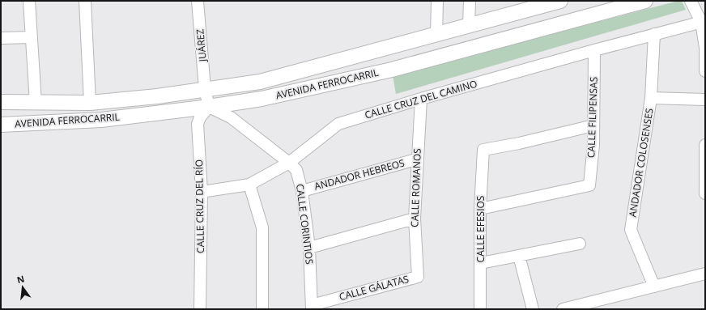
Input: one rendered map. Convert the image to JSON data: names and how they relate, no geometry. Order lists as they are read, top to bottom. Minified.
{"streets":{"main road":["AVENIDA FERROCARRIL"],"street":["JUÁREZ","CALLE CRUZ DEL CAMINO","CALLE FILIPENSAS","ANDADOR COLOSENSES","ANDADOR HEBREOS","CALLE ROMANOS","CALLE CRUZ DEL RÍO","CALLE CORINTIOS","CALLE EFESIOS","CALLE GÁLATAS"]},"crossings":[["JUÁREZ","AVENIDA FERROCARRIL"],["JUÁREZ","CALLE CRUZ DEL RÍO"],["JUÁREZ","CALLE CORINTIOS"],["AVENIDA FERROCARRIL","CALLE CRUZ DEL RÍO"],["AVENIDA FERROCARRIL","CALLE CORINTIOS"],["CALLE CRUZ DEL CAMINO","CALLE FILIPENSAS"],["CALLE CRUZ DEL CAMINO","ANDADOR COLOSENSES"],["CALLE CRUZ DEL CAMINO","CALLE ROMANOS"],["CALLE CRUZ DEL CAMINO","CALLE CRUZ DEL RÍO"],["CALLE CRUZ DEL CAMINO","CALLE CORINTIOS"],["CALLE FILIPENSAS","CALLE EFESIOS"],["ANDADOR HEBREOS","CALLE ROMANOS"],["ANDADOR HEBREOS","CALLE CORINTIOS"],["CALLE ROMANOS","CALLE GÁLATAS"],["CALLE CRUZ DEL RÍO","CALLE CORINTIOS"],["CALLE CORINTIOS","CALLE GÁLATAS"]],"north":"top"}
